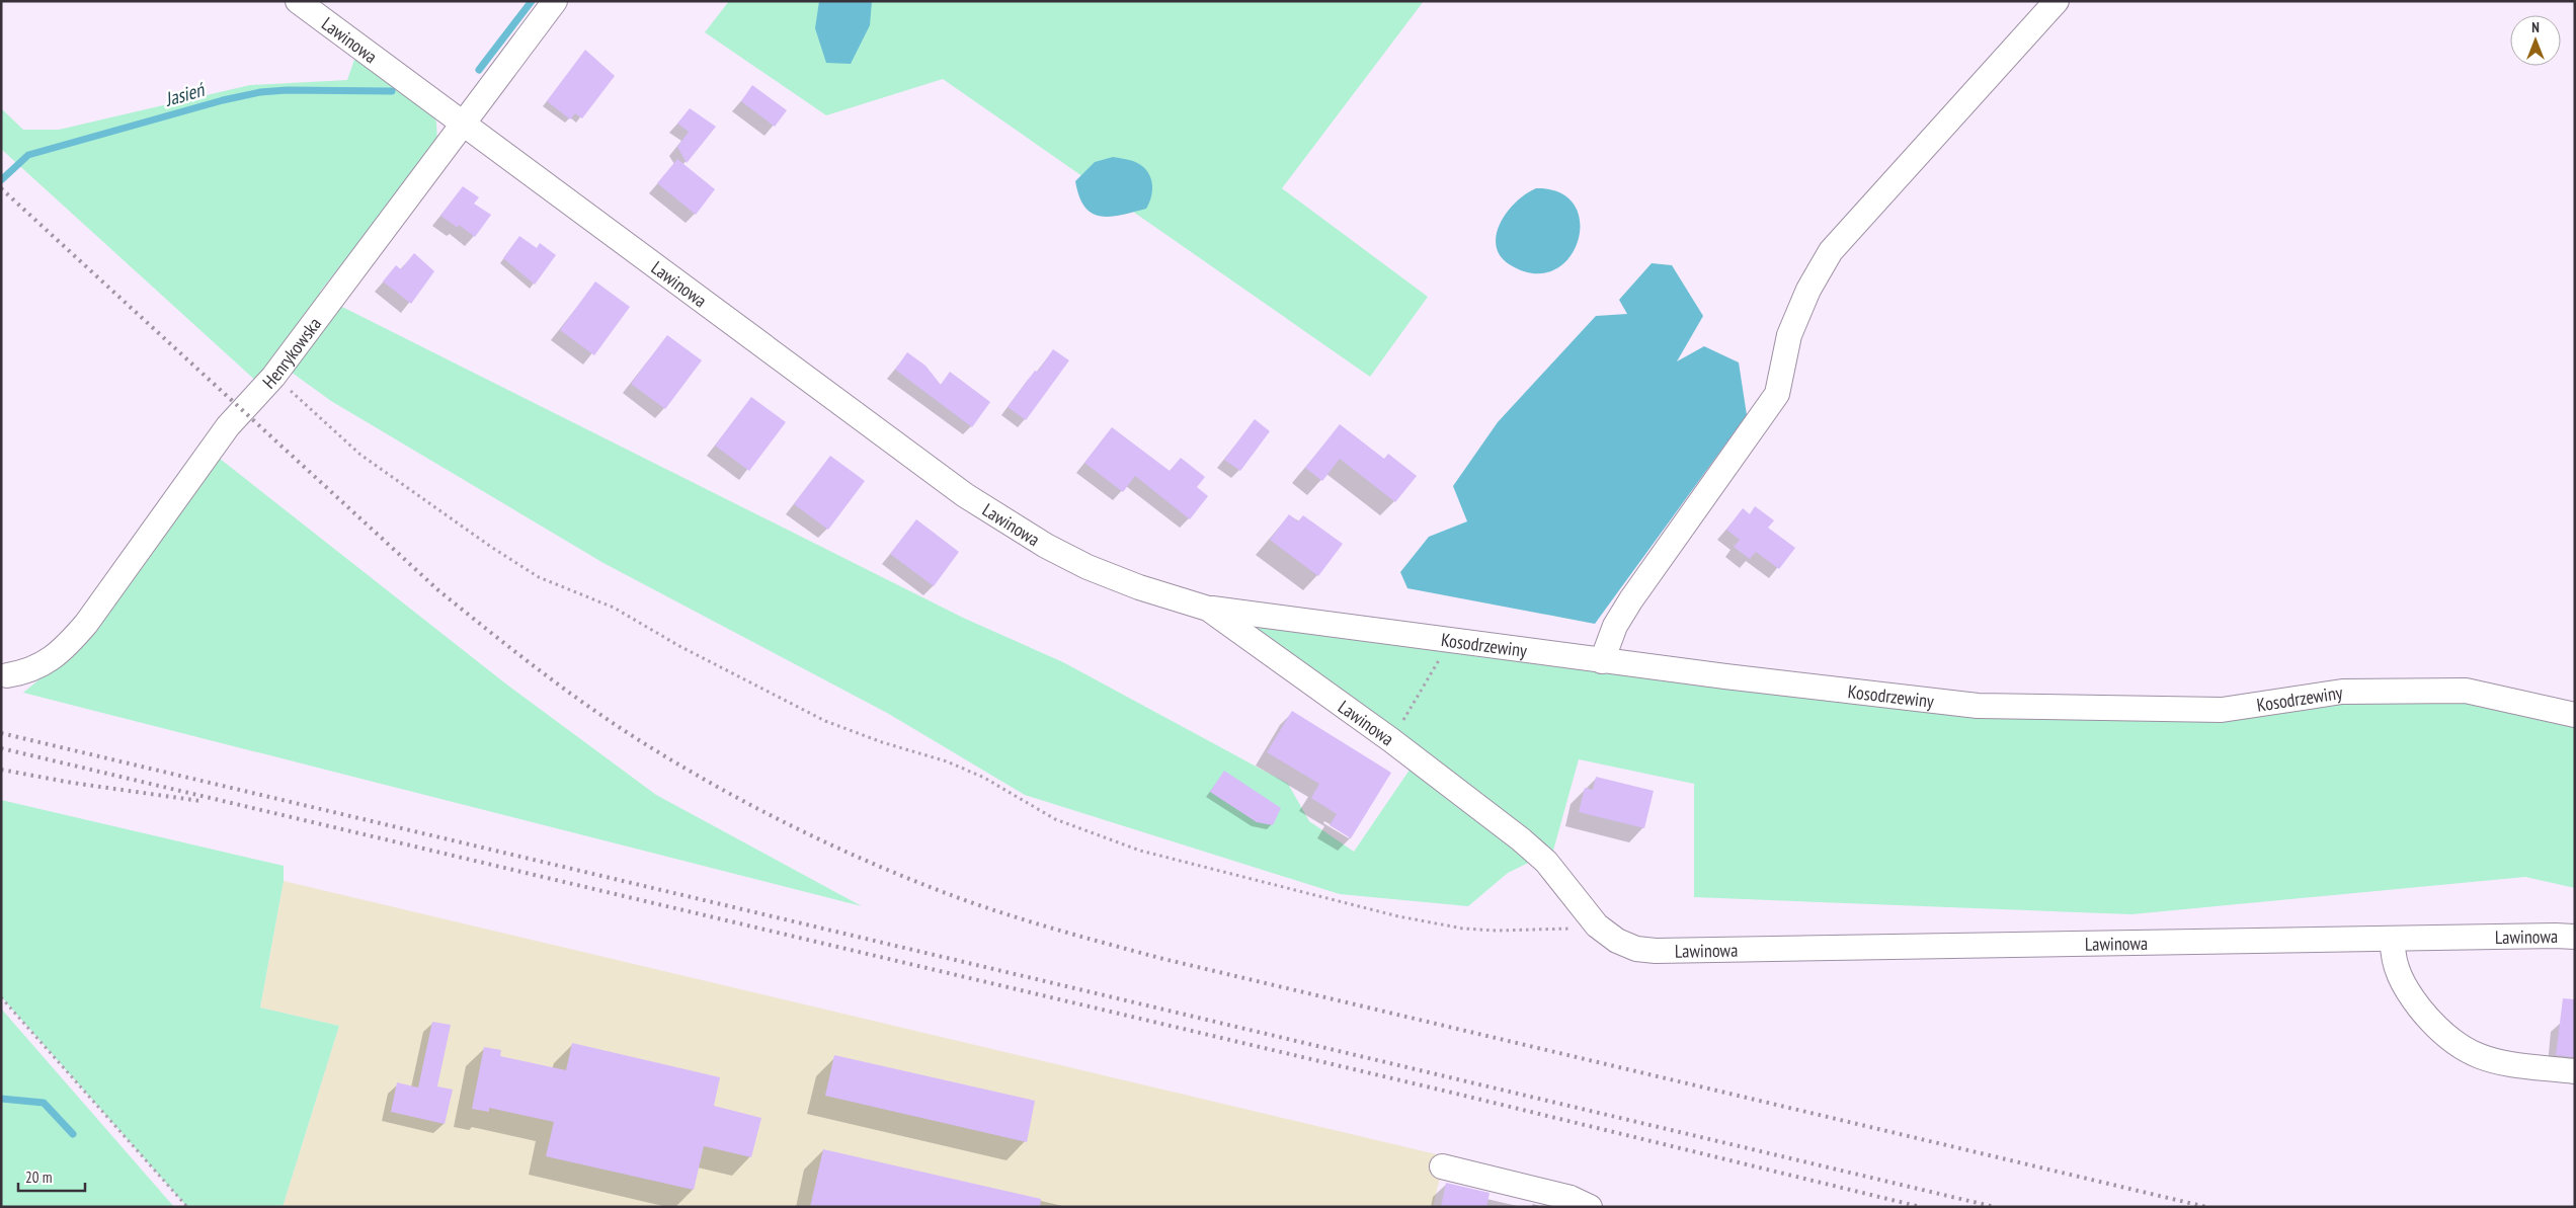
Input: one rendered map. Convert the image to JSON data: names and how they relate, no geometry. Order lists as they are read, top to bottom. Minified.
{"streets":{"street":["Lawinowa","Henrykowska","Kosodrzewiny"]},"crossings":[["Lawinowa","Henrykowska"],["Lawinowa","Kosodrzewiny"]],"water":["Jasień"],"scale_bar":"20 m","north":"top"}
